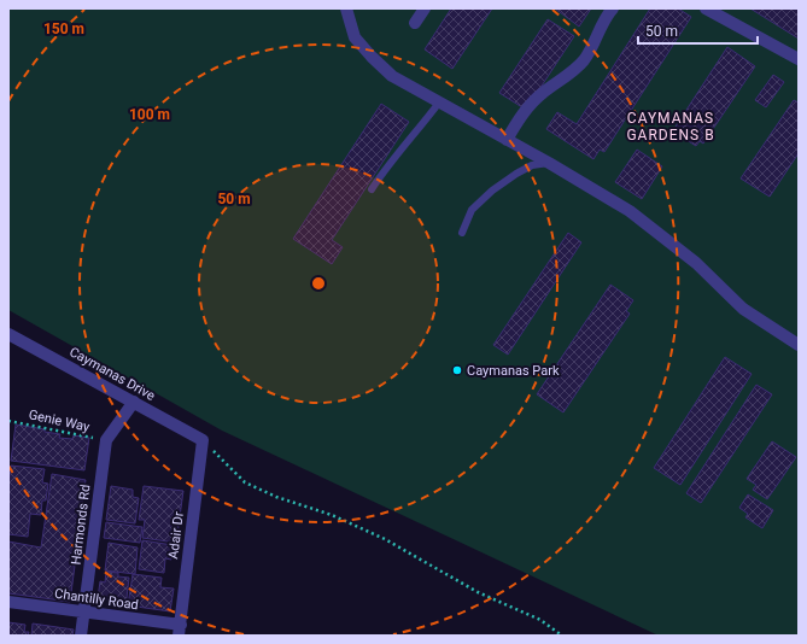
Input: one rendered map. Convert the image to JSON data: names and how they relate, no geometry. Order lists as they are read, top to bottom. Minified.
{"streets":{"street":["Caymanas Drive","Harmonds Rd","Adair Dr","Chantilly Road"],"path":["Genie Way"]},"crossings":[["Caymanas Drive","Adair Dr"],["Genie Way","Harmonds Rd"],["Harmonds Rd","Chantilly Road"],["Adair Dr","Chantilly Road"]],"districts":["CAYMANAS GARDENS B"],"places":["Caymanas Park"],"scale_bar":"50 m","rings":["150 m","100 m","50 m"]}
